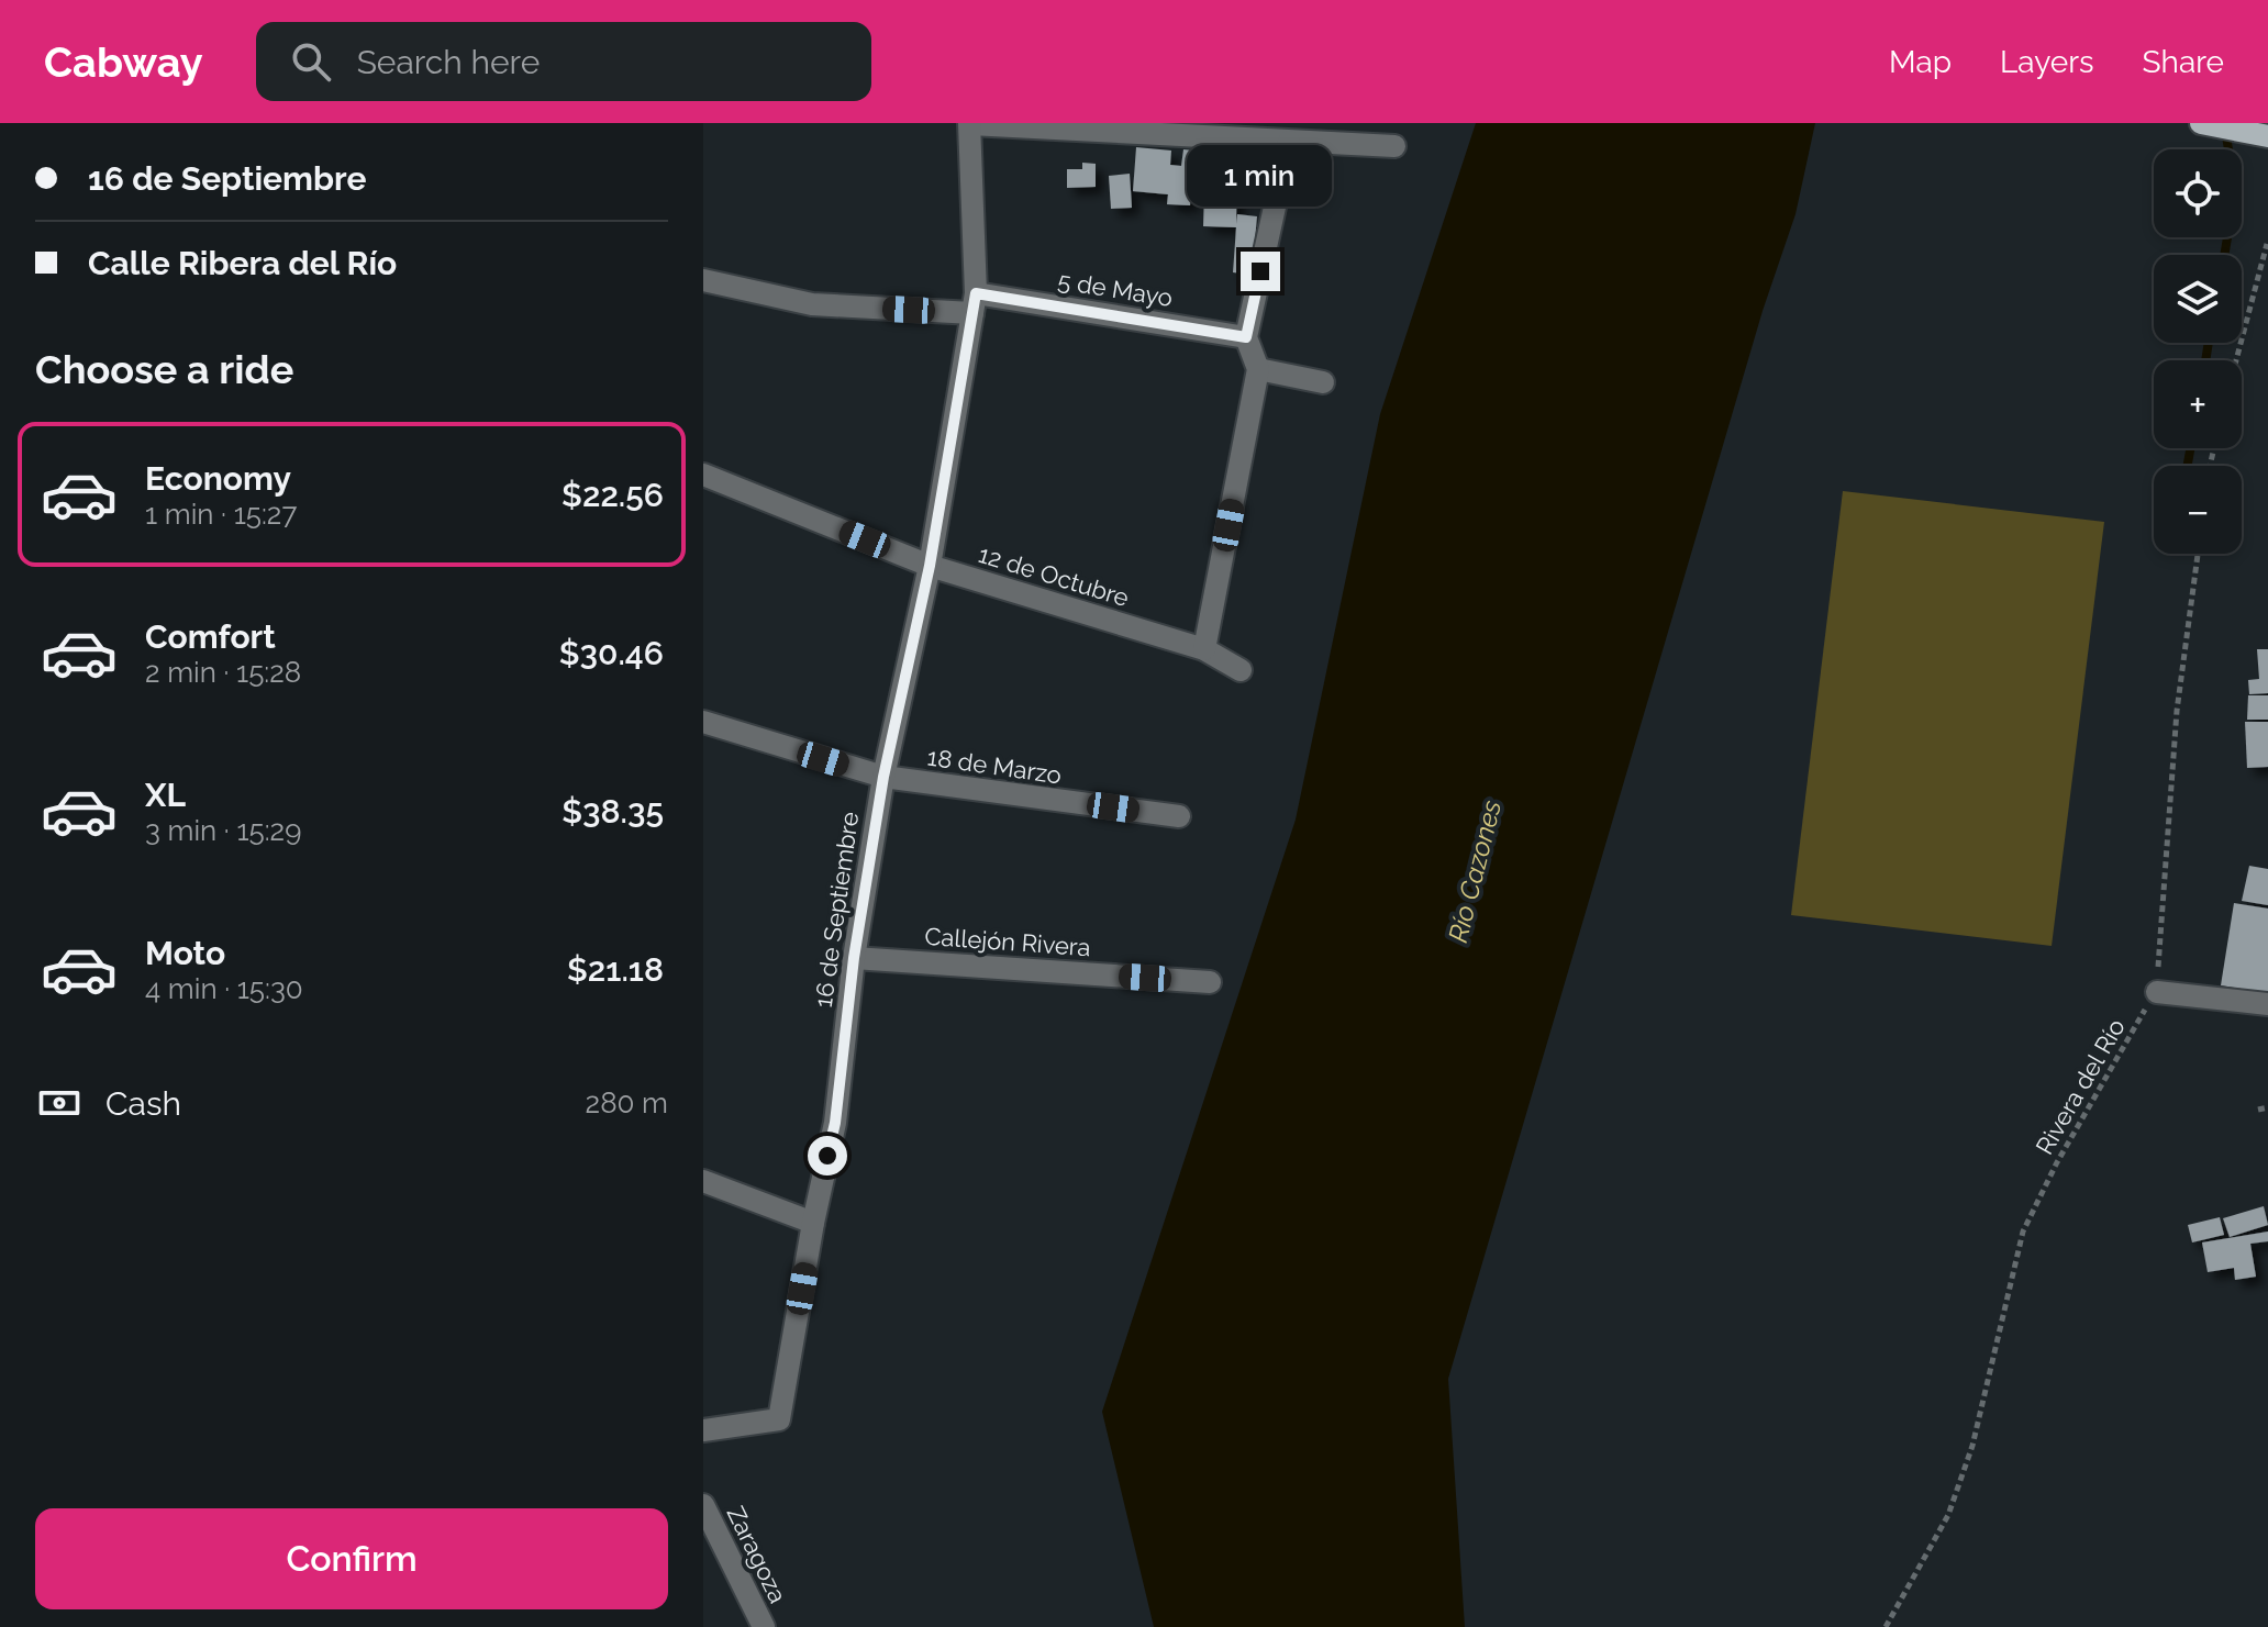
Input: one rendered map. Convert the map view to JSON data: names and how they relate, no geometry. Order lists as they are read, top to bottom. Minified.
{"streets":{"street":["5 de Mayo","12 de Octubre","18 de Marzo","16 de Septiembre","Callejón Rivera","Zaragoza"],"path":["Rivera del Río"]},"crossings":[["5 de Mayo","16 de Septiembre"],["12 de Octubre","16 de Septiembre"],["18 de Marzo","16 de Septiembre"],["16 de Septiembre","Callejón Rivera"]],"water":["Río Cazones"],"page":{"header":"Cabway","search":"Search here","nav":["Map","Layers","Share"],"banner":["16 de Septiembre","Calle Ribera del Río"],"bubble":"1 min","map_buttons":["+","−"],"heading":"Choose a ride","list":[{"name":"Economy","note":"1 min · 15:27","value":"$22.56"},{"name":"Comfort","note":"2 min · 15:28","value":"$30.46"},{"name":"XL","note":"3 min · 15:29","value":"$38.35"},{"name":"Moto","note":"4 min · 15:30","value":"$21.18"}],"pay":["Cash","280 m"],"buttons":"Confirm"}}
